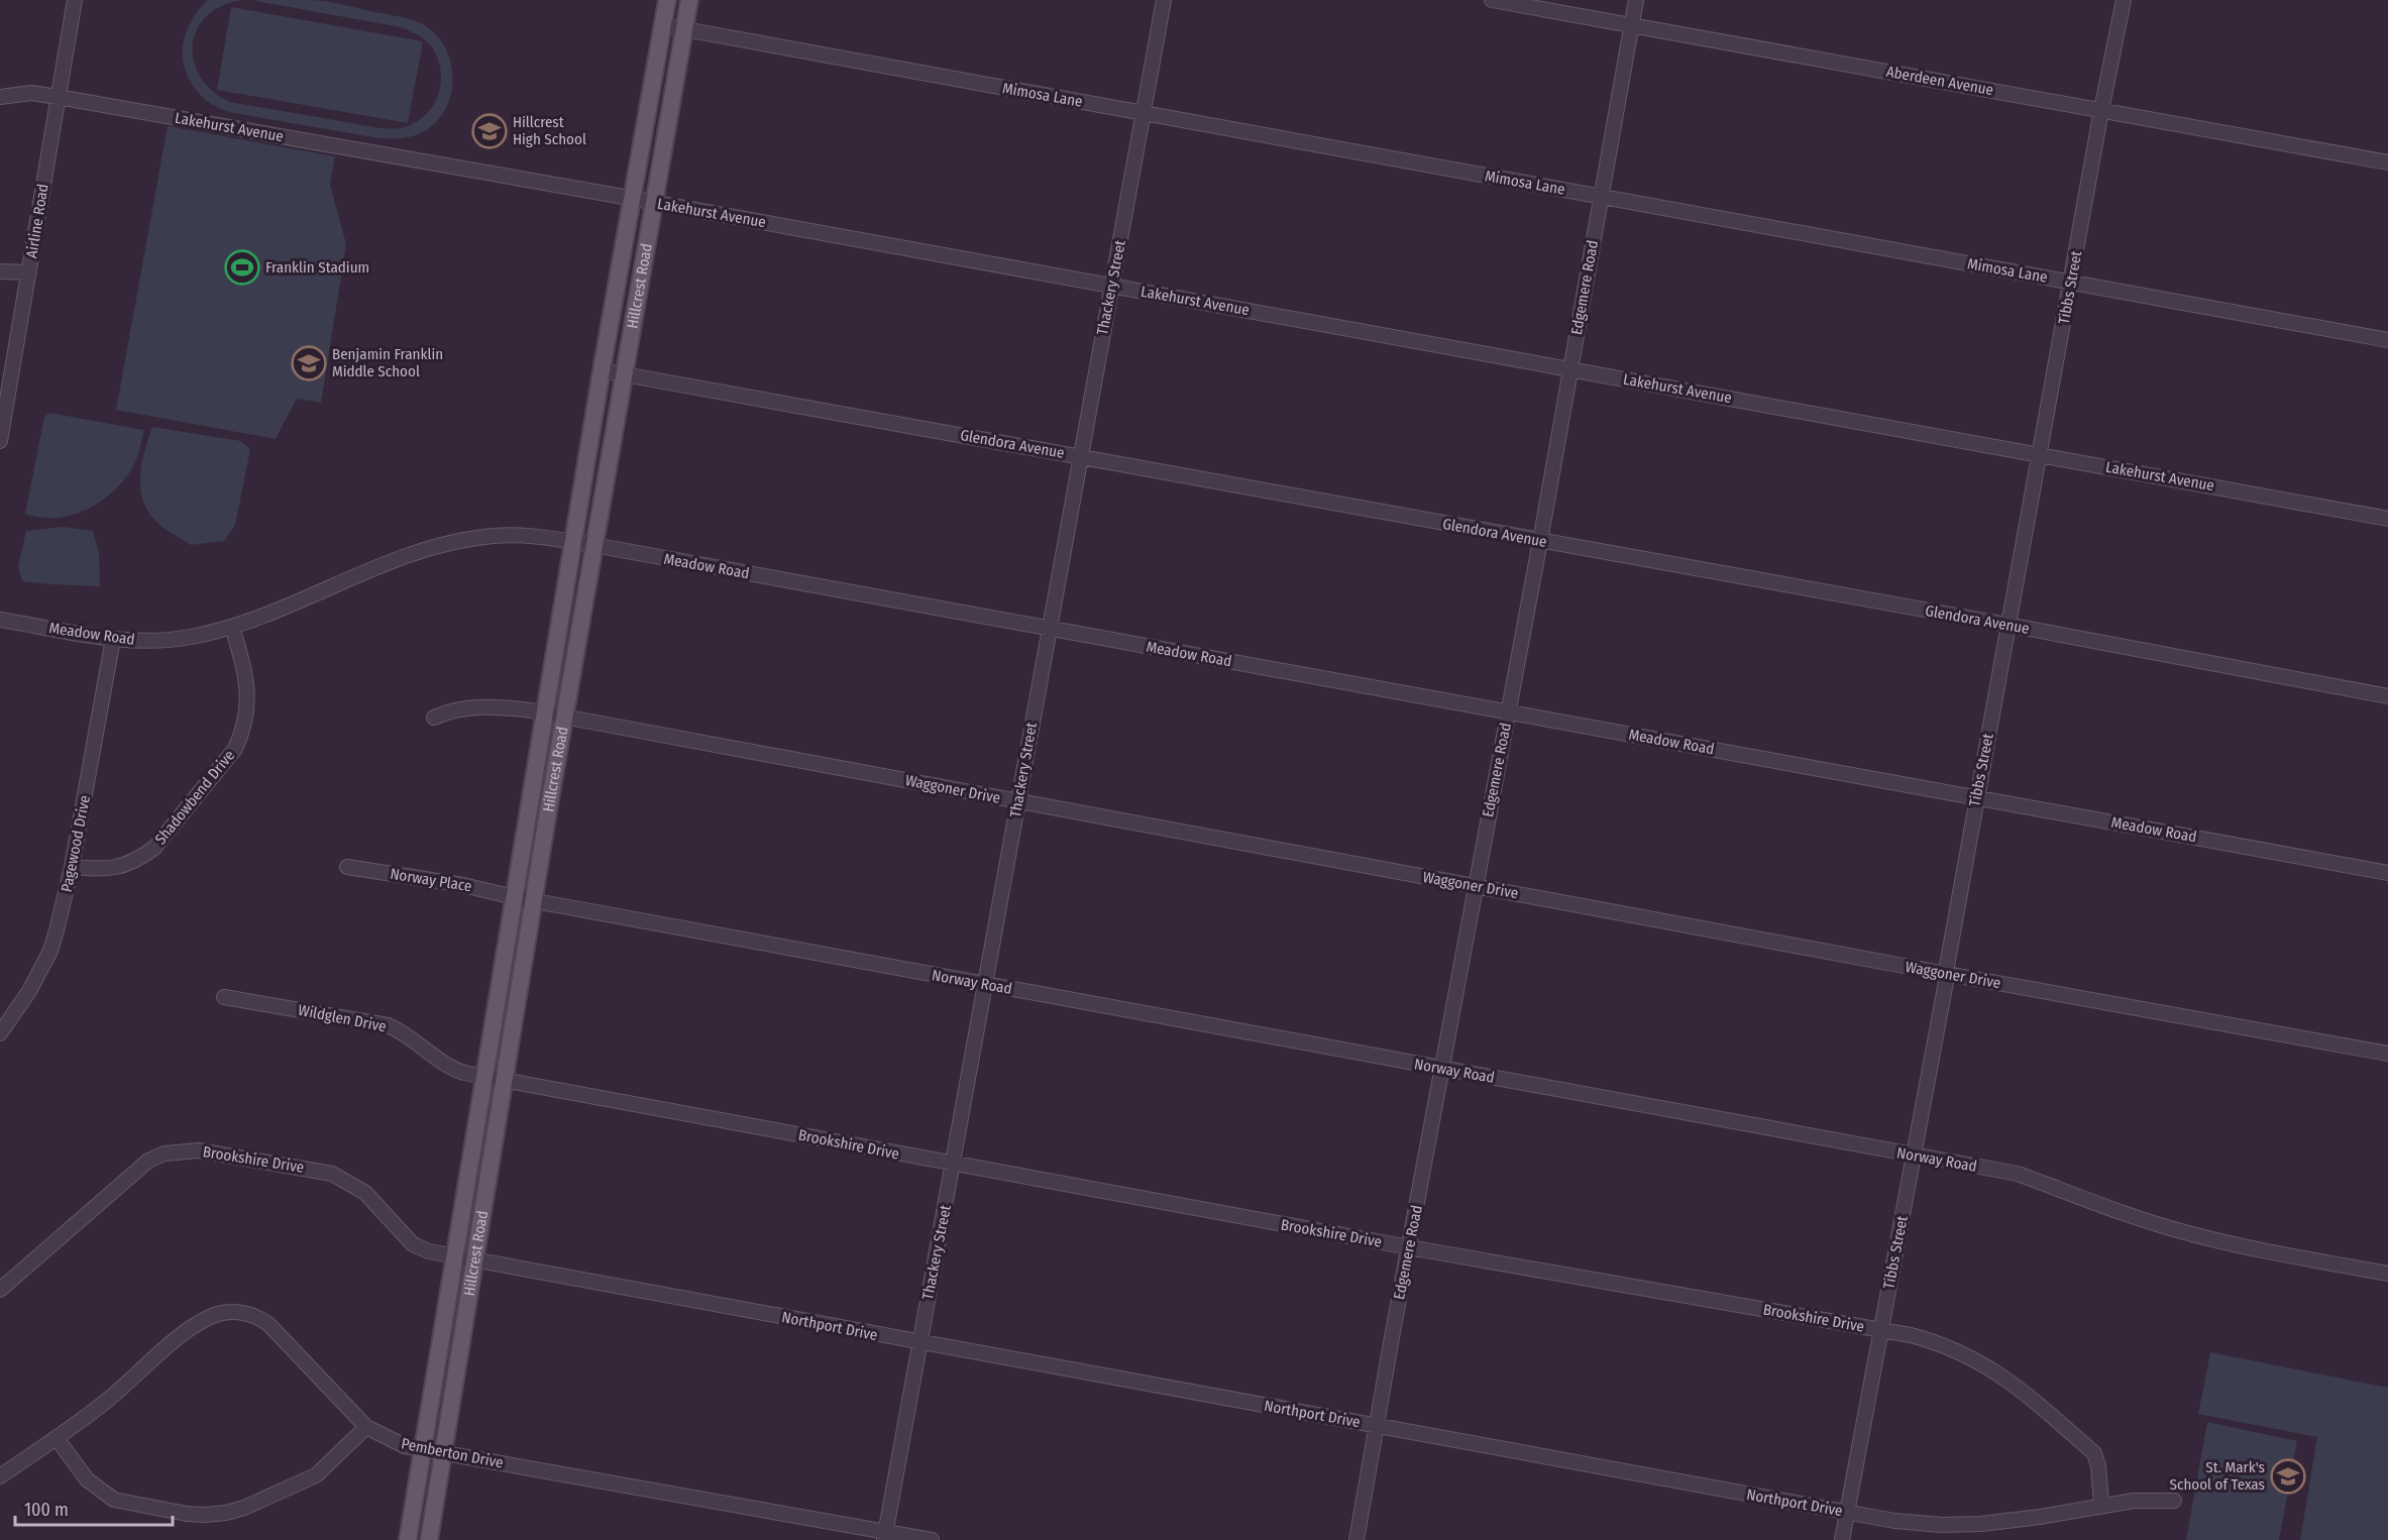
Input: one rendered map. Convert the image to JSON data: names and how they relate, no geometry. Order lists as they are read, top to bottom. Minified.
{"streets":{"main road":["Hillcrest Road"],"street":["Aberdeen Avenue","Mimosa Lane","Lakehurst Avenue","Airline Road","Thackery Street","Edgemere Road","Tibbs Street","Glendora Avenue","Meadow Road","Waggoner Drive","Shadowbend Drive","Pagewood Drive","Norway Place","Norway Road","Wildglen Drive","Brookshire Drive","Northport Drive","Pemberton Drive"]},"crossings":[["Aberdeen Avenue","Edgemere Road"],["Aberdeen Avenue","Tibbs Street"],["Mimosa Lane","Hillcrest Road"],["Mimosa Lane","Thackery Street"],["Mimosa Lane","Edgemere Road"],["Mimosa Lane","Tibbs Street"],["Lakehurst Avenue","Airline Road"],["Lakehurst Avenue","Hillcrest Road"],["Lakehurst Avenue","Thackery Street"],["Lakehurst Avenue","Edgemere Road"],["Lakehurst Avenue","Tibbs Street"],["Hillcrest Road","Glendora Avenue"],["Hillcrest Road","Meadow Road"],["Hillcrest Road","Waggoner Drive"],["Hillcrest Road","Norway Place"],["Hillcrest Road","Norway Road"],["Hillcrest Road","Wildglen Drive"],["Hillcrest Road","Brookshire Drive"],["Hillcrest Road","Northport Drive"],["Hillcrest Road","Pemberton Drive"],["Thackery Street","Glendora Avenue"],["Thackery Street","Meadow Road"],["Thackery Street","Waggoner Drive"],["Thackery Street","Norway Road"],["Thackery Street","Brookshire Drive"],["Thackery Street","Northport Drive"],["Thackery Street","Pemberton Drive"],["Edgemere Road","Glendora Avenue"],["Edgemere Road","Meadow Road"],["Edgemere Road","Waggoner Drive"],["Edgemere Road","Norway Road"],["Edgemere Road","Brookshire Drive"],["Edgemere Road","Northport Drive"],["Tibbs Street","Glendora Avenue"],["Tibbs Street","Meadow Road"],["Tibbs Street","Waggoner Drive"],["Tibbs Street","Norway Road"],["Tibbs Street","Brookshire Drive"],["Tibbs Street","Northport Drive"],["Meadow Road","Shadowbend Drive"],["Meadow Road","Pagewood Drive"],["Shadowbend Drive","Pagewood Drive"],["Norway Place","Norway Road"],["Wildglen Drive","Brookshire Drive"],["Brookshire Drive","Northport Drive"]],"places":{"school or university":["Hillcrest High School","Benjamin Franklin Middle School","St. Mark's School of Texas"],"sports":["Franklin Stadium"]},"scale_bar":"100 m"}
